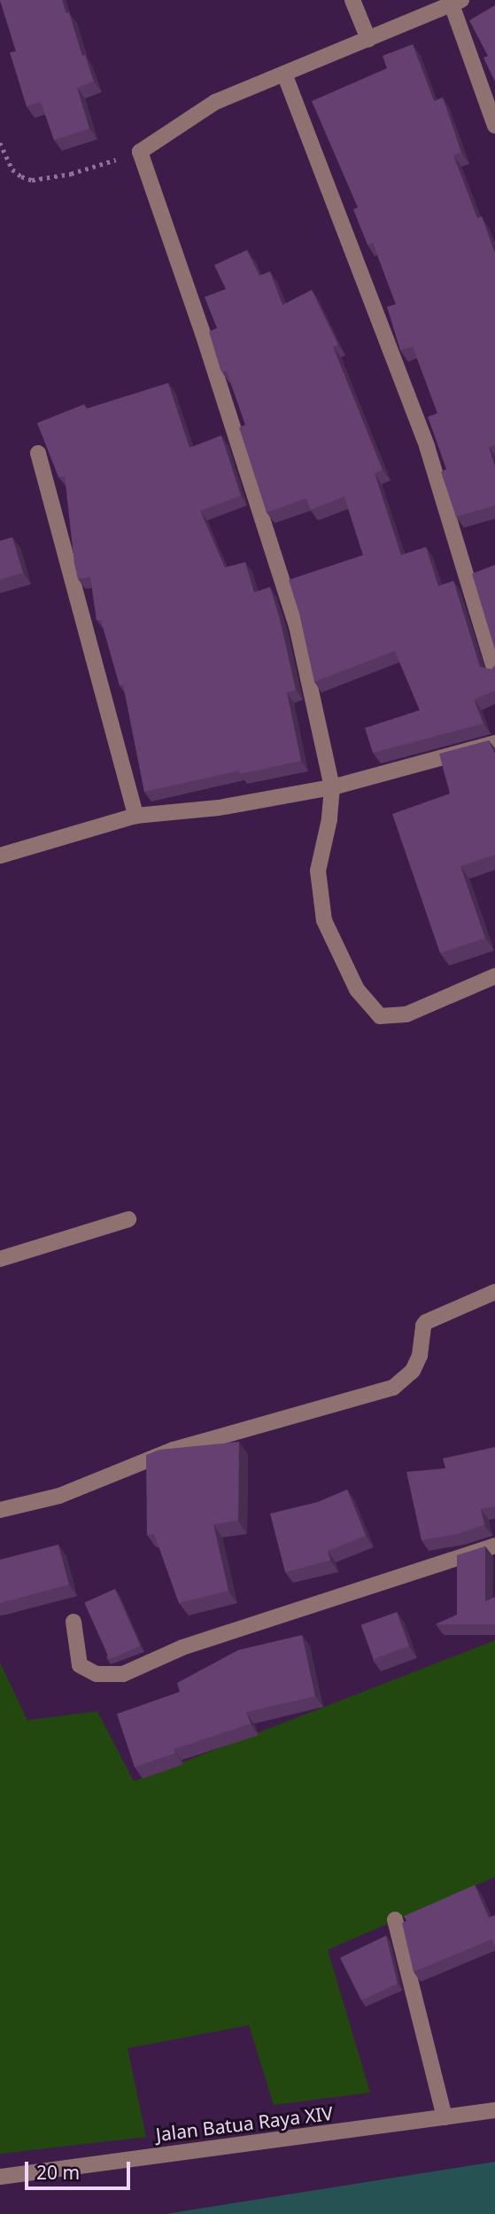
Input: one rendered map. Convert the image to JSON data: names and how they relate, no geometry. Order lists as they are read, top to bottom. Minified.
{"streets":{"street":["Jalan Batua Raya XIV"]},"scale_bar":"20 m"}
